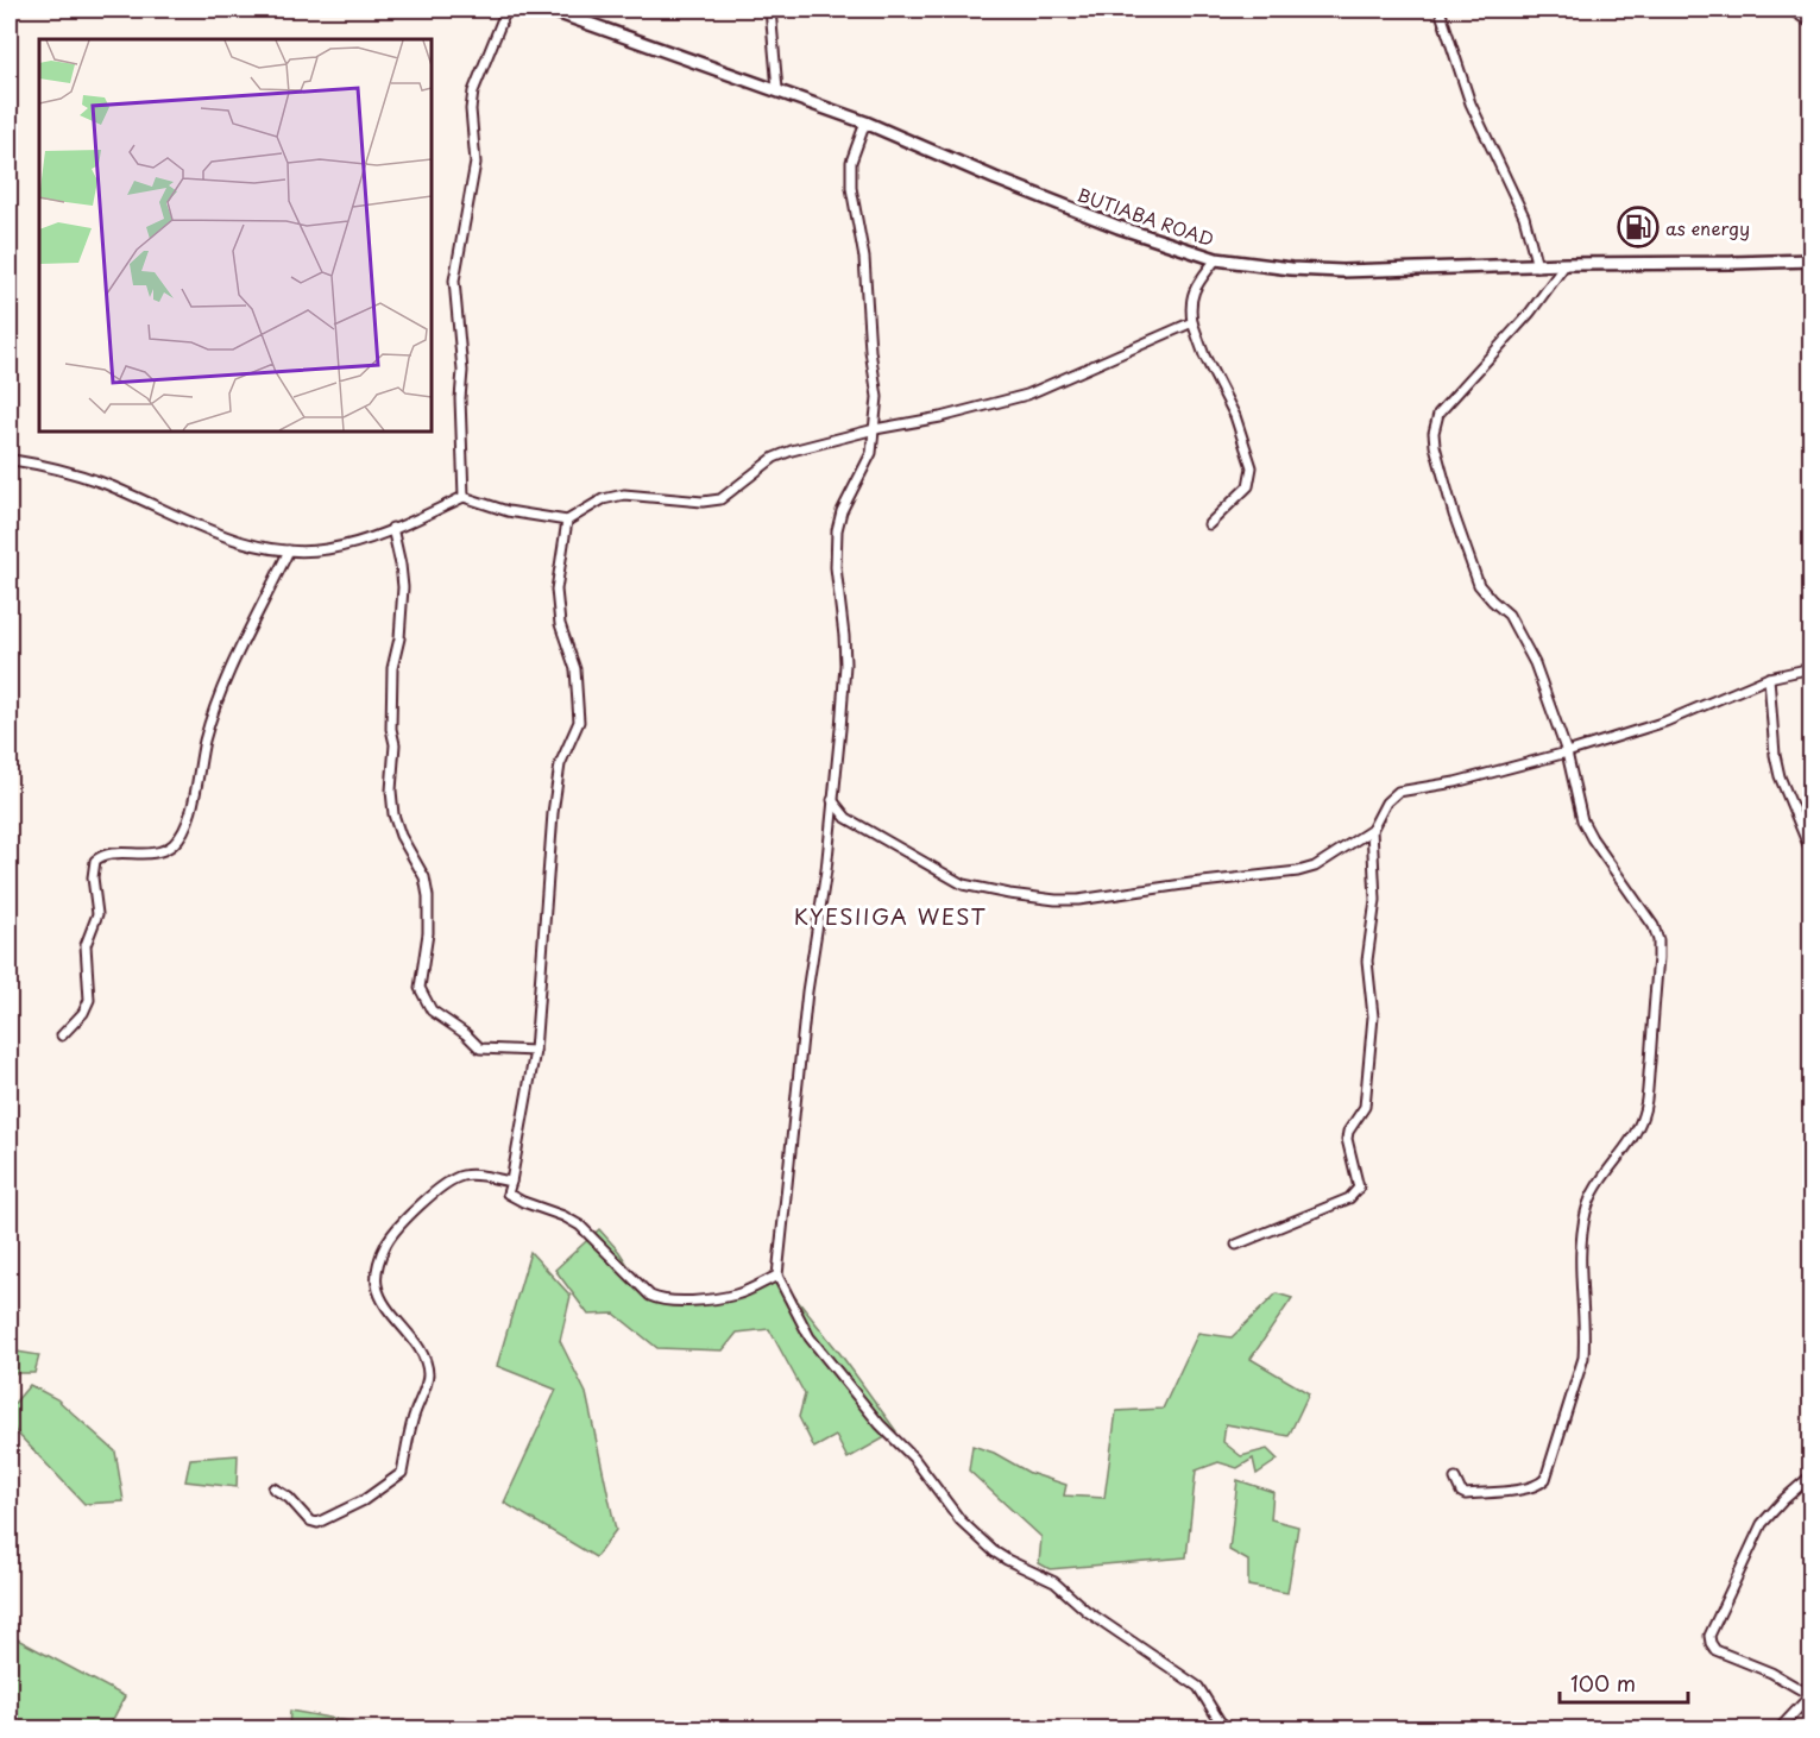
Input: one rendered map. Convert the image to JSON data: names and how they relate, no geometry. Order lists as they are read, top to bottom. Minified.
{"streets":{"main road":["BUTIABA ROAD"]},"districts":["KYESIIGA WEST"],"places":{"fuel station":["as energy"]},"scale_bar":"100 m"}
